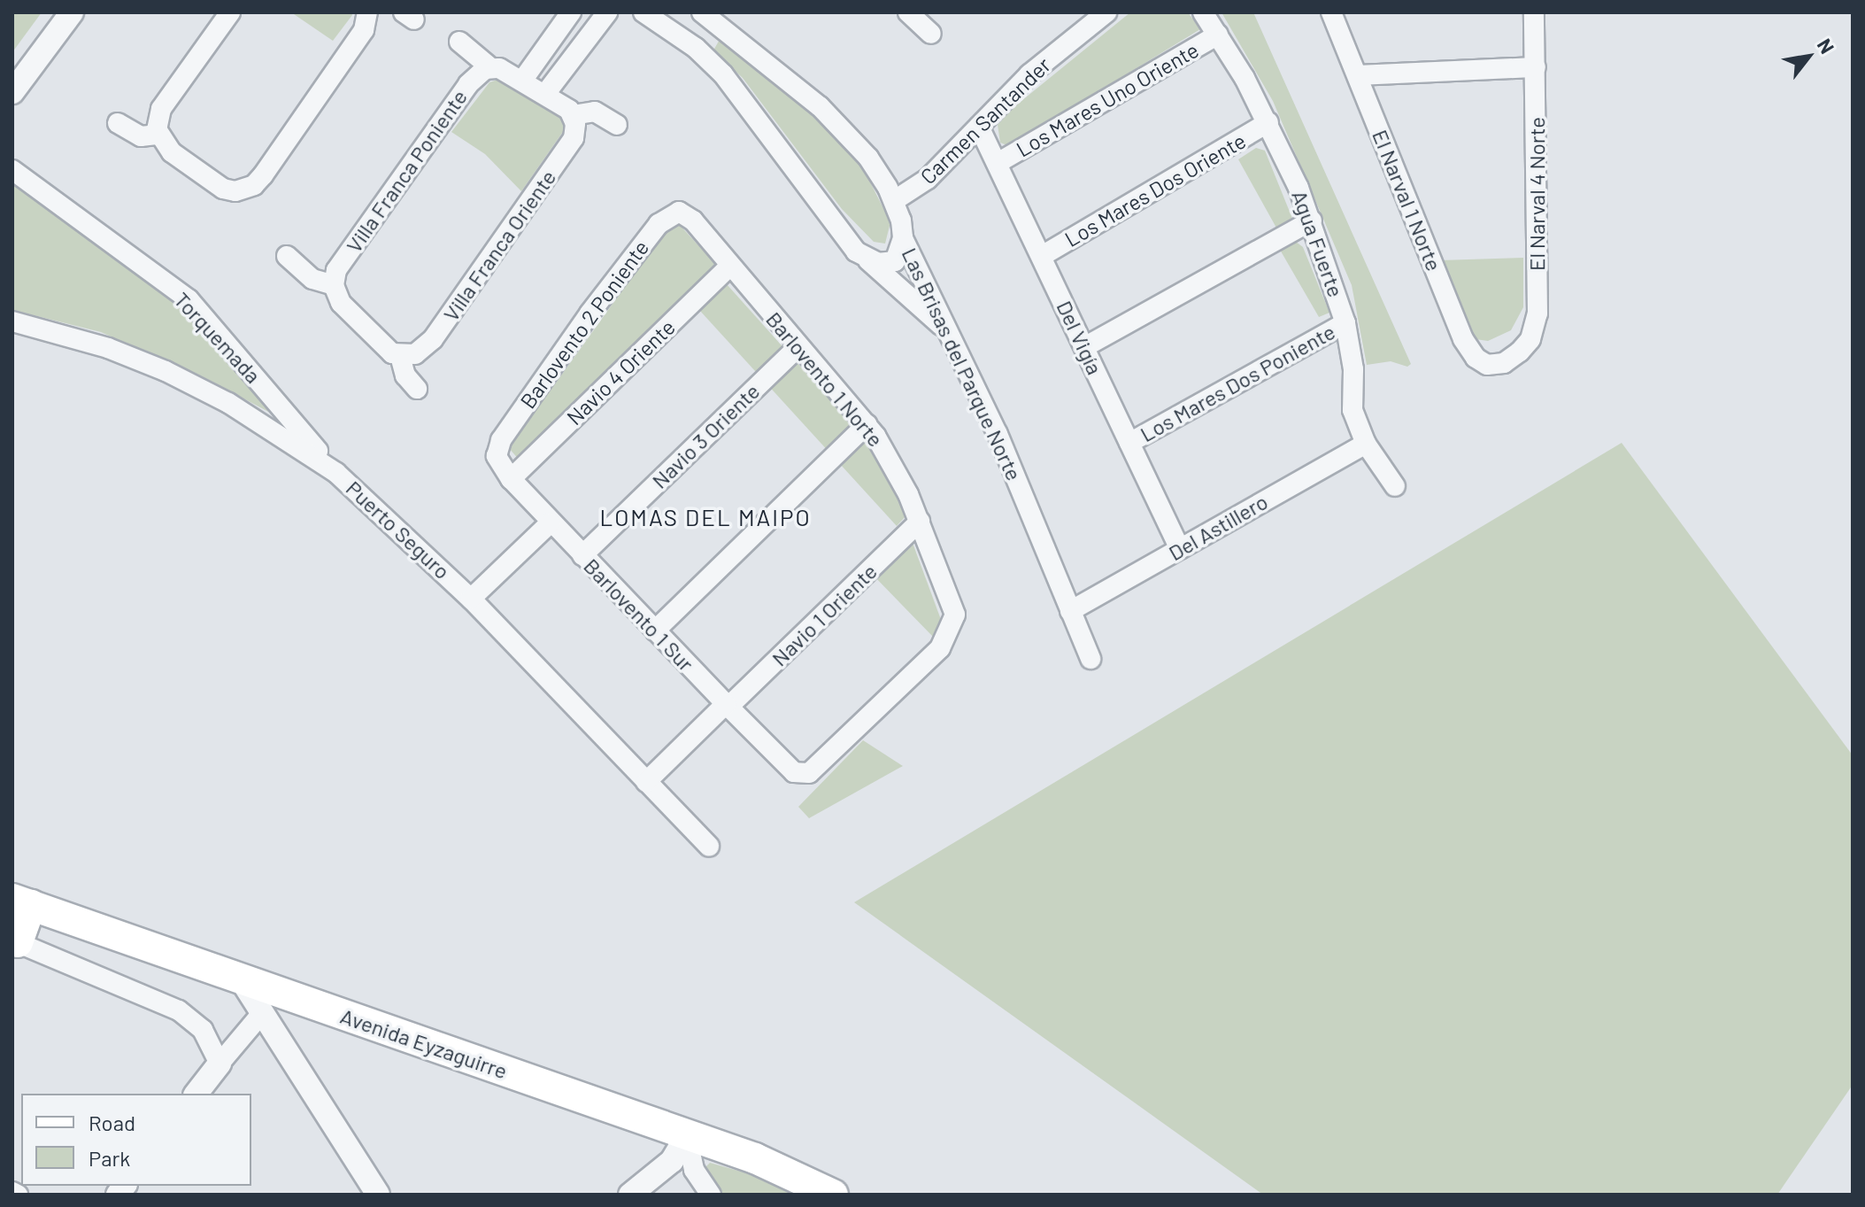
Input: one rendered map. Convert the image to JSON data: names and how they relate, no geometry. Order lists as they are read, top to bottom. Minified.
{"streets":{"main road":["Avenida Eyzaguirre"],"street":["Los Mares Uno Oriente","Carmen Santander","Villa Franca Poniente","Los Mares Dos Oriente","El Narval 4 Norte","El Narval 1 Norte","Agua Fuerte","Villa Franca Oriente","Barlovento 2 Poniente","Torquemada","Del Vigía","Las Brisas del Parque Norte","Navio 4 Oriente","Barlovento 1 Norte","Los Mares Dos Poniente","Navio 3 Oriente","Del Astillero","Puerto Seguro","Barlovento 1 Sur","Navio 1 Oriente"]},"crossings":[["Los Mares Uno Oriente","Agua Fuerte"],["Los Mares Uno Oriente","Del Vigía"],["Carmen Santander","Del Vigía"],["Carmen Santander","Las Brisas del Parque Norte"],["Los Mares Dos Oriente","Agua Fuerte"],["Los Mares Dos Oriente","Del Vigía"],["El Narval 4 Norte","El Narval 1 Norte"],["Agua Fuerte","Los Mares Dos Poniente"],["Agua Fuerte","Del Astillero"],["Barlovento 2 Poniente","Barlovento 1 Norte"],["Barlovento 2 Poniente","Barlovento 1 Sur"],["Torquemada","Puerto Seguro"],["Del Vigía","Los Mares Dos Poniente"],["Del Vigía","Del Astillero"],["Las Brisas del Parque Norte","Del Astillero"],["Navio 4 Oriente","Barlovento 1 Norte"],["Navio 4 Oriente","Barlovento 1 Sur"],["Barlovento 1 Norte","Navio 3 Oriente"],["Barlovento 1 Norte","Barlovento 1 Sur"],["Barlovento 1 Norte","Navio 1 Oriente"],["Navio 3 Oriente","Barlovento 1 Sur"],["Puerto Seguro","Navio 1 Oriente"],["Barlovento 1 Sur","Navio 1 Oriente"]],"districts":["LOMAS DEL MAIPO"],"legend":["Road","Park"],"north":"top right"}
